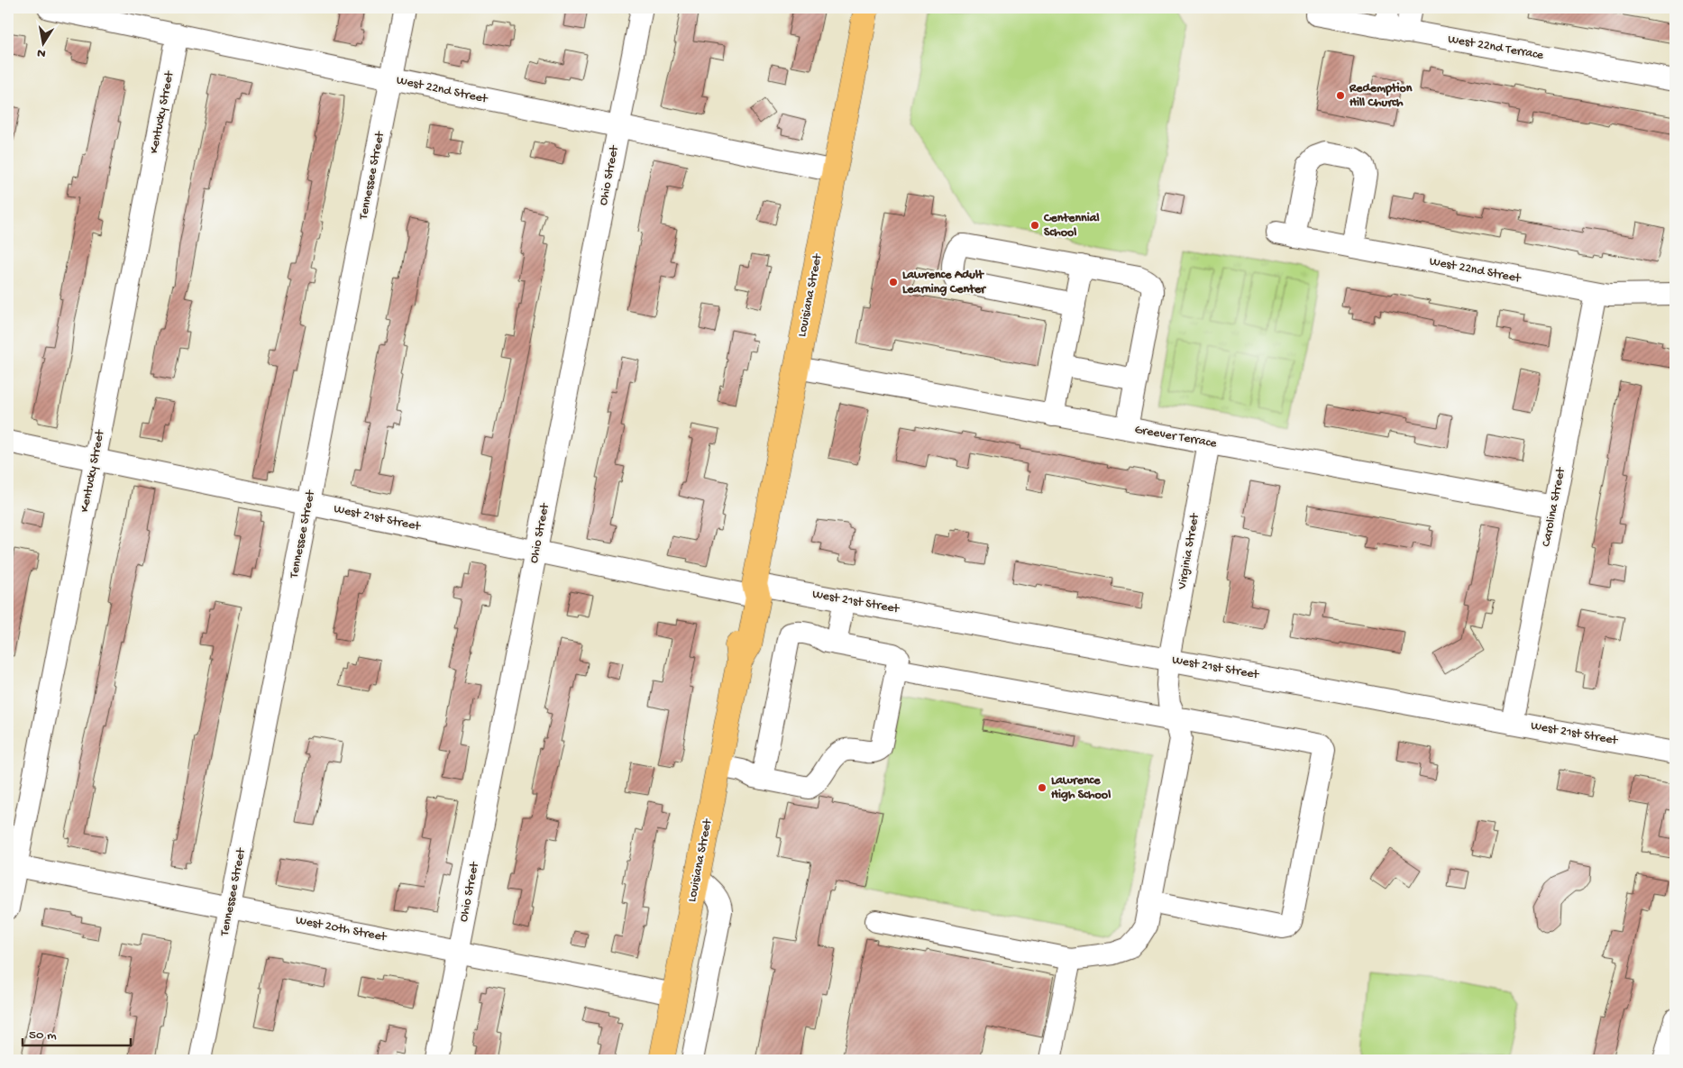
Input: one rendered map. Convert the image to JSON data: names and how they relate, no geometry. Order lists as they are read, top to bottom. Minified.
{"streets":{"main road":["Louisiana Street"],"street":["West 22nd Terrace","West 22nd Street","Kentucky Street","Tennessee Street","Ohio Street","Greever Terrace","Carolina Street","West 21st Street","Virginia Street","West 20th Street"]},"crossings":[["West 22nd Street","Kentucky Street"],["West 22nd Street","Tennessee Street"],["West 22nd Street","Ohio Street"],["West 22nd Street","Louisiana Street"],["West 22nd Street","Carolina Street"],["Kentucky Street","West 21st Street"],["Kentucky Street","West 20th Street"],["Tennessee Street","West 21st Street"],["Tennessee Street","West 20th Street"],["Ohio Street","West 21st Street"],["Ohio Street","West 20th Street"],["Louisiana Street","Greever Terrace"],["Louisiana Street","West 21st Street"],["Louisiana Street","West 20th Street"],["Greever Terrace","Carolina Street"],["Greever Terrace","Virginia Street"],["Carolina Street","West 21st Street"],["West 21st Street","Virginia Street"]],"places":["Redemption Hill Church","Centennial School","Lawrence Adult Learning Center","Lawrence High School"],"scale_bar":"50 m","north":"bottom"}
